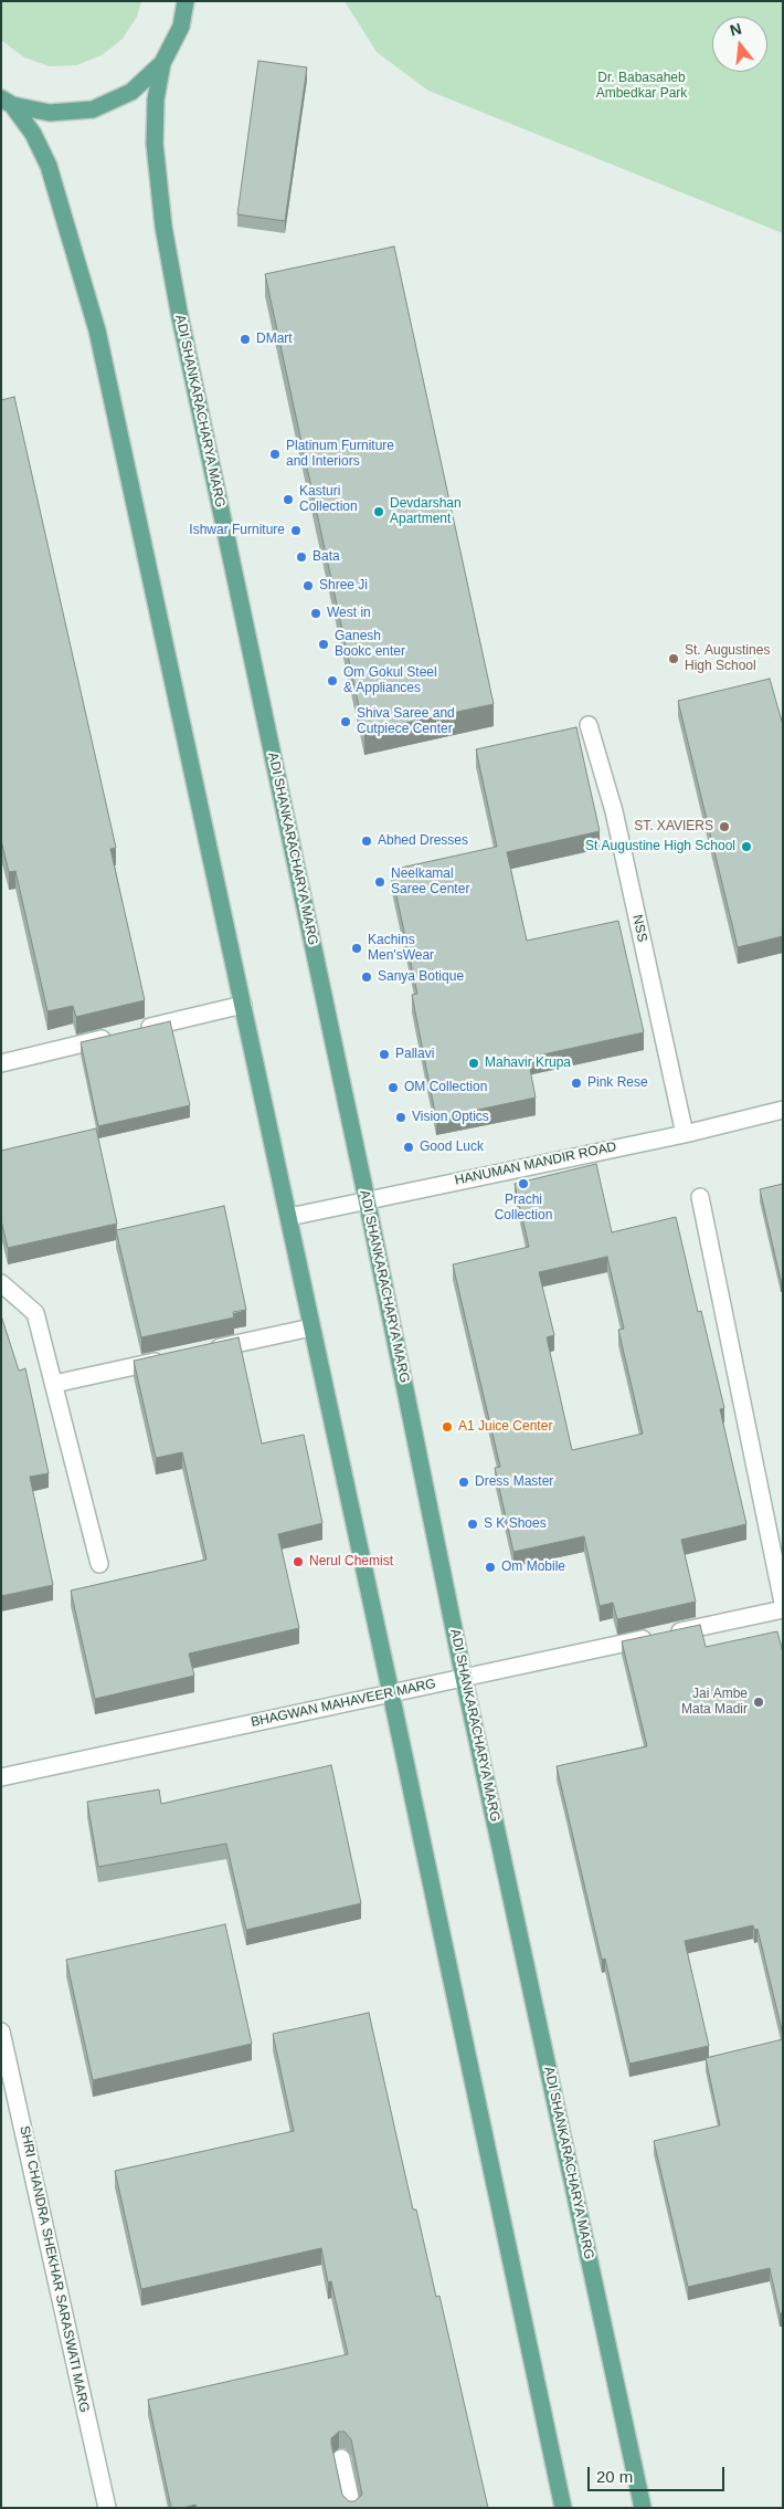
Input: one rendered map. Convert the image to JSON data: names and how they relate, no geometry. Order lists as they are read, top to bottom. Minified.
{"streets":{"main road":["ADI SHANKARACHARYA MARG"],"street":["NSS","HANUMAN MANDIR ROAD","BHAGWAN MAHAVEER MARG","SHRI CHANDRA SHEKHAR SARASWATI MARG"]},"crossings":[["ADI SHANKARACHARYA MARG","HANUMAN MANDIR ROAD"],["ADI SHANKARACHARYA MARG","BHAGWAN MAHAVEER MARG"],["NSS","HANUMAN MANDIR ROAD"]],"parks":["Dr. Babasaheb Ambedkar Park"],"places":["DMart","Platinum Furniture and Interiors","Kasturi Collection","Devdarshan Apartment","Ishwar Furniture","Bata","Shree Ji","West in","Ganesh Bookc enter","St. Augustines High School","Om Gokul Steel & Appliances","Shiva Saree and Cutpiece Center","ST. XAVIERS","Abhed Dresses","St Augustine High School","Neelkamal Saree Center","Kachins Men'sWear","Sanya Botique","Pallavi","Mahavir Krupa","Pink Rese","OM Collection","Vision Optics","Good Luck","Prachi Collection","A1 Juice Center","Dress Master","S K Shoes","Nerul Chemist","Om Mobile","Jai Ambe Mata Madir"],"scale_bar":"20 m","north":"top"}
